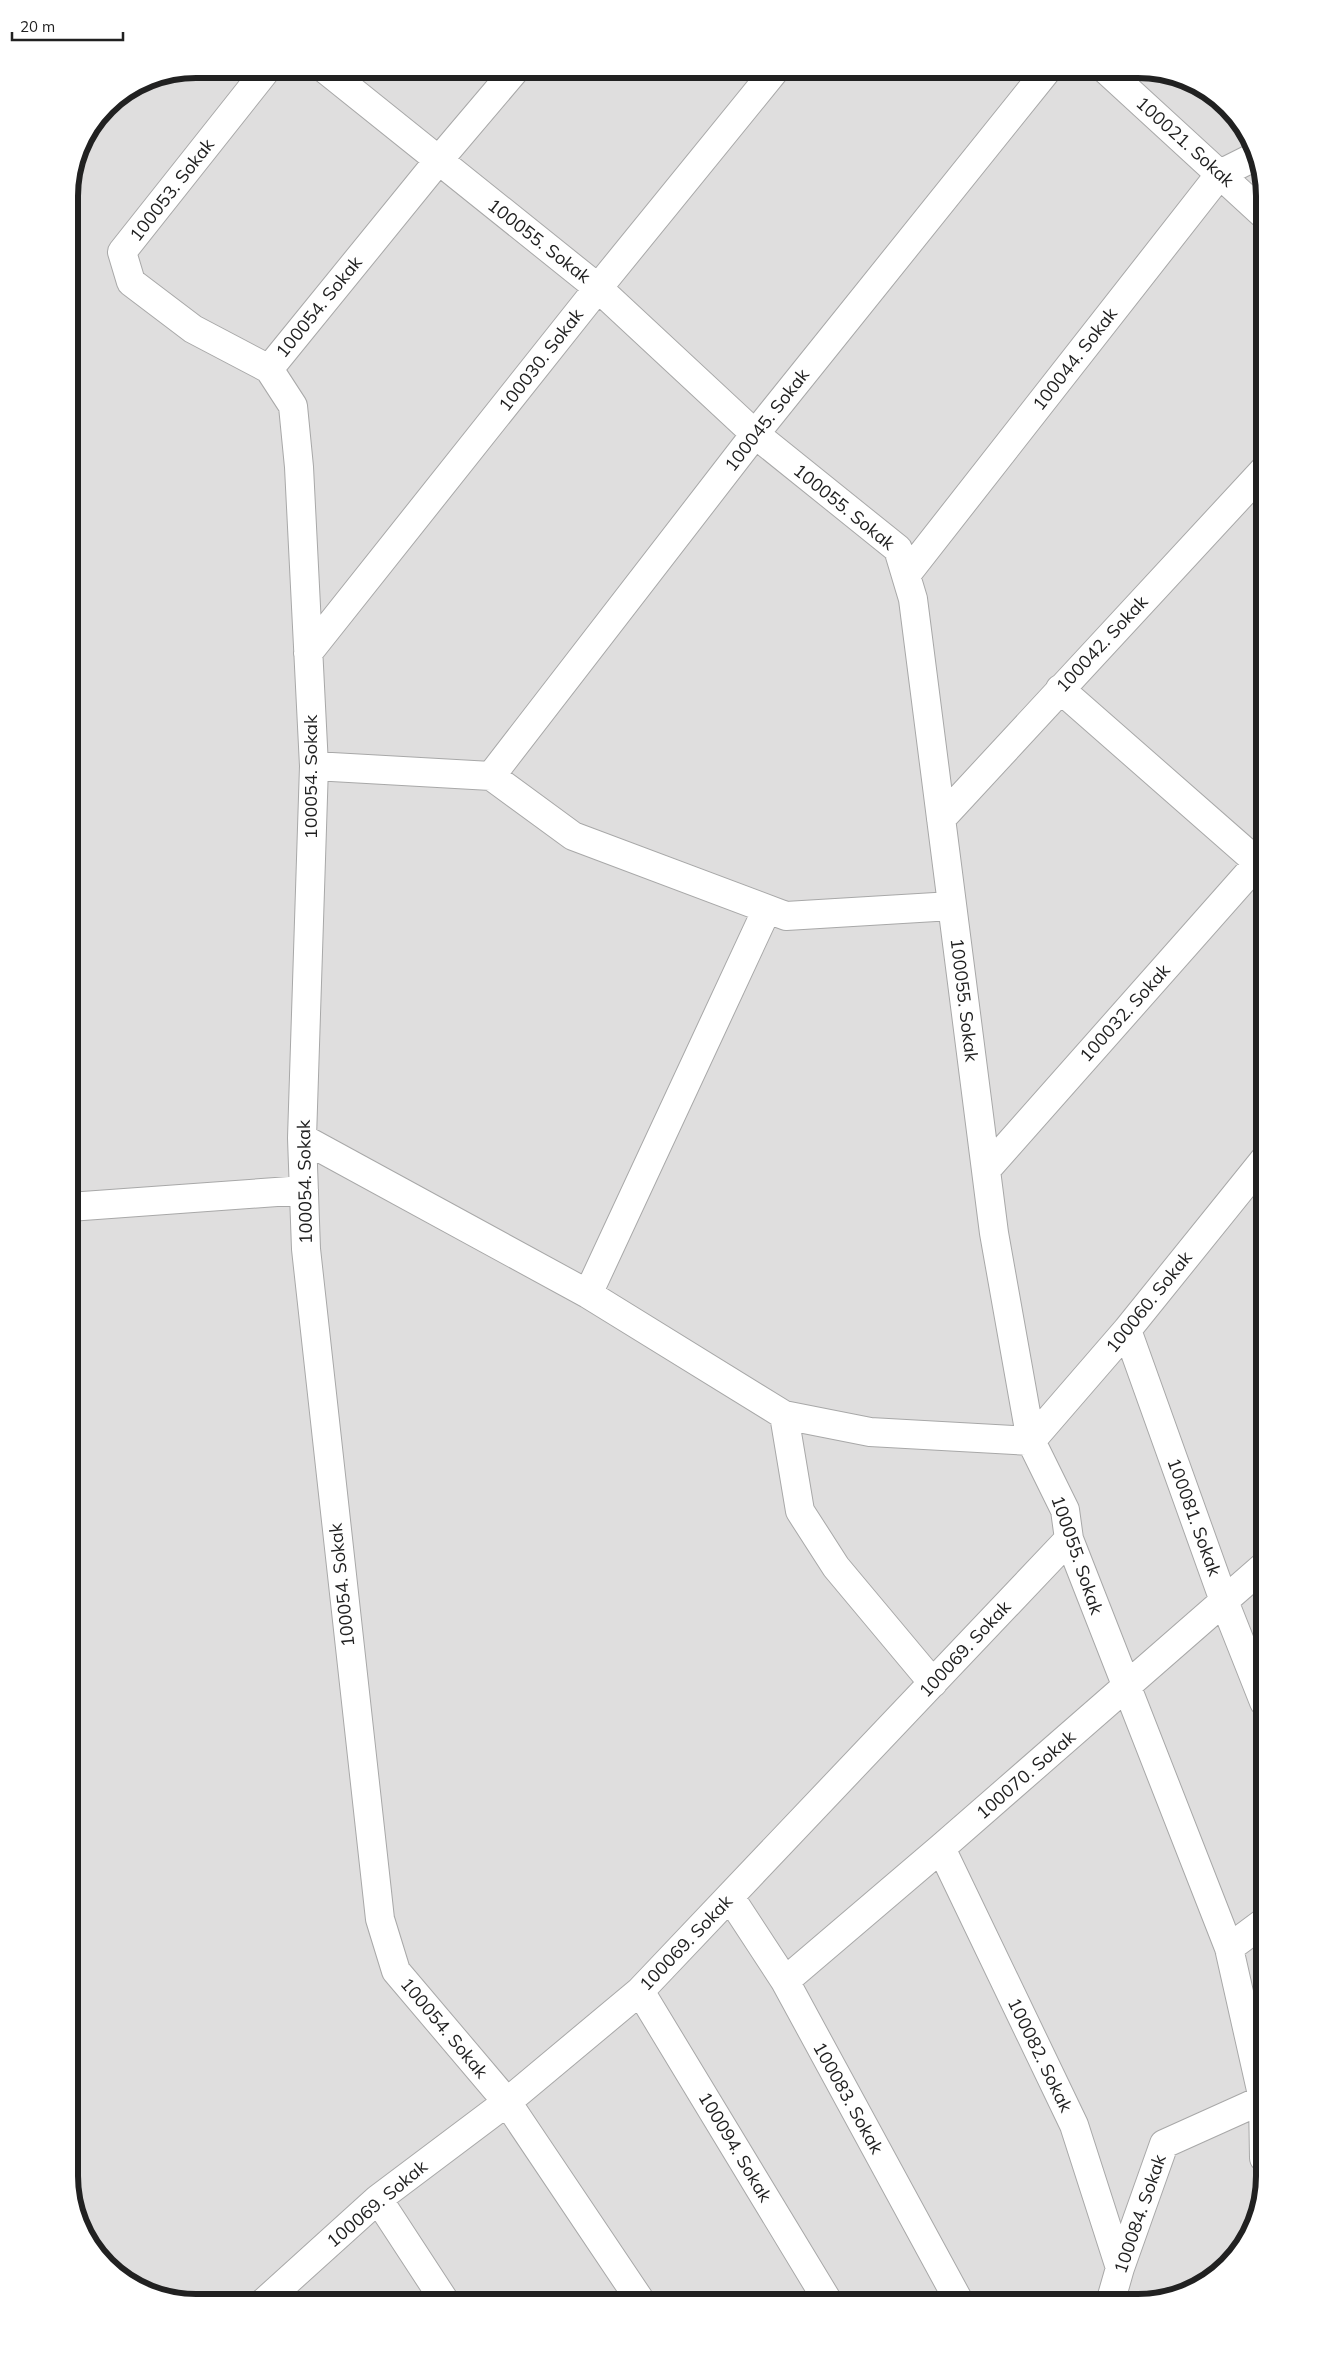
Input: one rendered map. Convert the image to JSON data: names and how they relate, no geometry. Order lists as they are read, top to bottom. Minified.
{"streets":{"street":["100021. Sokak","100053. Sokak","100055. Sokak","100054. Sokak","100044. Sokak","100030. Sokak","100045. Sokak","100042. Sokak","100032. Sokak","100060. Sokak","100081. Sokak","100069. Sokak","100070. Sokak","100082. Sokak","100083. Sokak","100094. Sokak","100084. Sokak"]},"crossings":[["100021. Sokak","100044. Sokak"],["100053. Sokak","100054. Sokak"],["100055. Sokak","100054. Sokak"],["100055. Sokak","100044. Sokak"],["100055. Sokak","100030. Sokak"],["100055. Sokak","100045. Sokak"],["100055. Sokak","100042. Sokak"],["100055. Sokak","100032. Sokak"],["100055. Sokak","100060. Sokak"],["100055. Sokak","100069. Sokak"],["100055. Sokak","100070. Sokak"],["100054. Sokak","100030. Sokak"],["100054. Sokak","100069. Sokak"],["100060. Sokak","100081. Sokak"],["100081. Sokak","100070. Sokak"],["100069. Sokak","100083. Sokak"],["100069. Sokak","100094. Sokak"],["100070. Sokak","100082. Sokak"],["100070. Sokak","100083. Sokak"],["100082. Sokak","100084. Sokak"]],"scale_bar":"20 m"}
